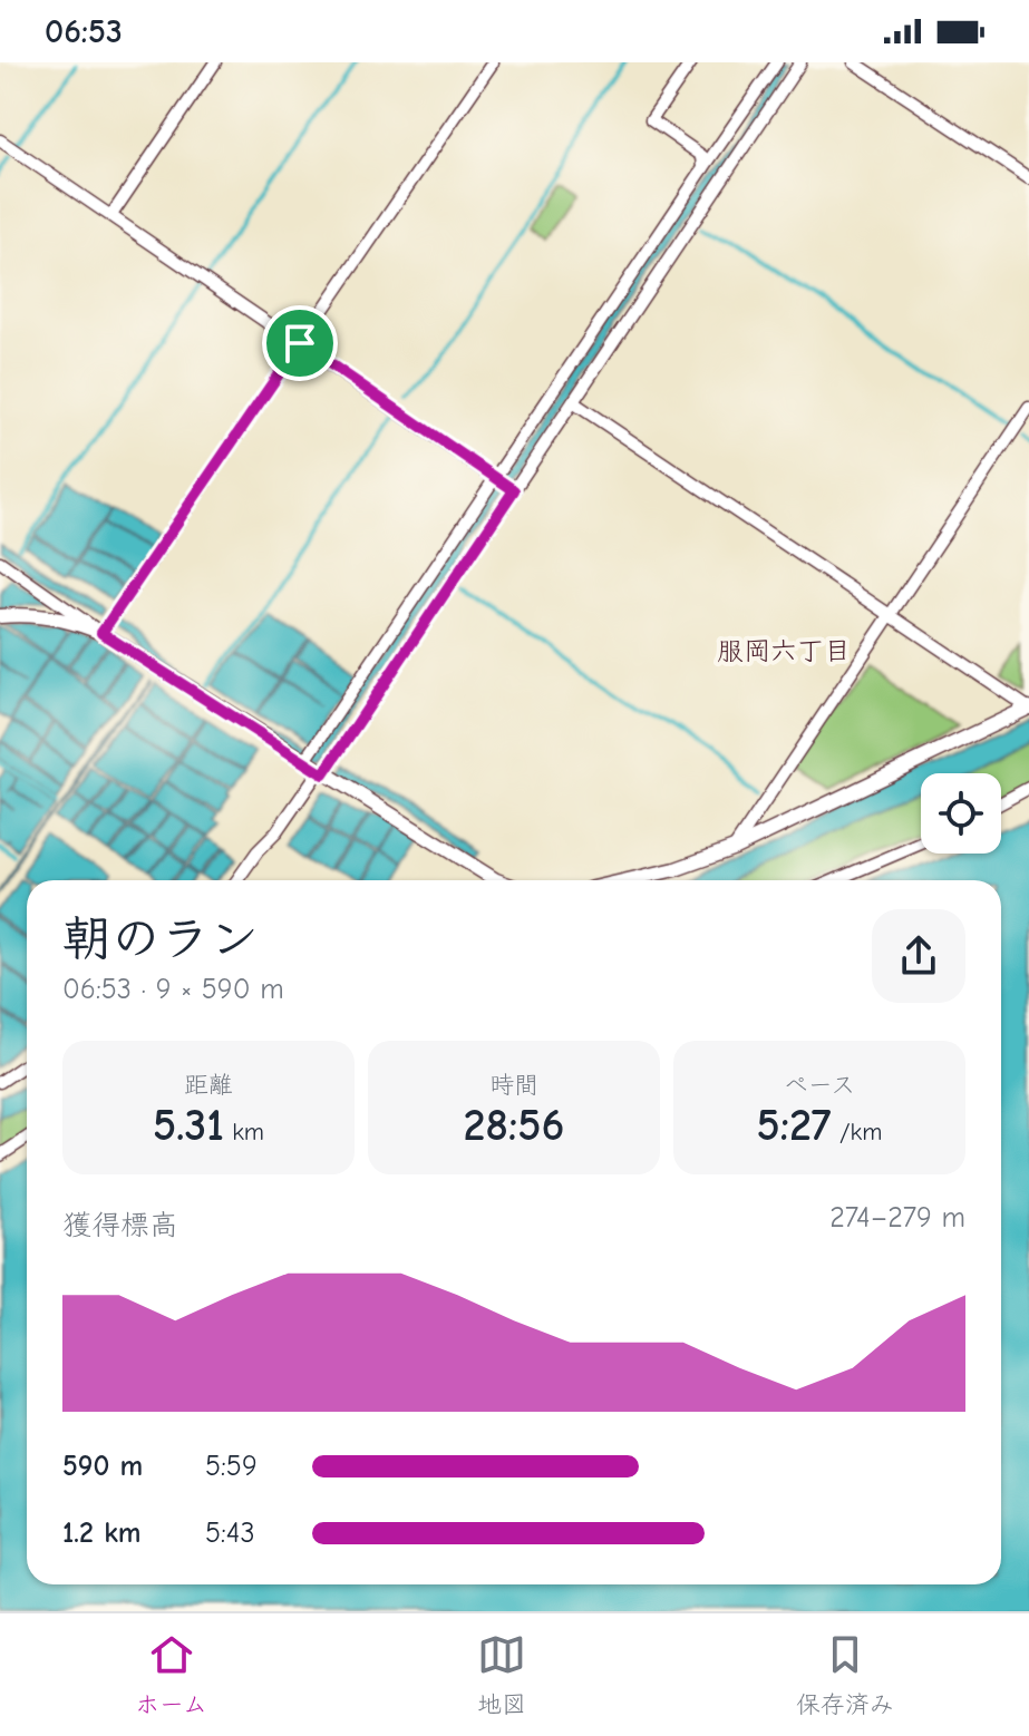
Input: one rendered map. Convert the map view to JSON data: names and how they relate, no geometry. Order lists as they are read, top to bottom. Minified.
{"districts":["服岡六丁目"],"page":{"status":"06:53","heading":["朝のラン","06:53 · 9 × 590 m"],"stats":[["距離","5.31 km"],["時間","28:56"],["ペース","5:27 /km"]],"chart":["獲得標高","274–279 m"],"list":[{"name":"590 m","note":"5:59"},{"name":"1.2 km","note":"5:43"}],"tabs":["ホーム","地図","保存済み"]}}
